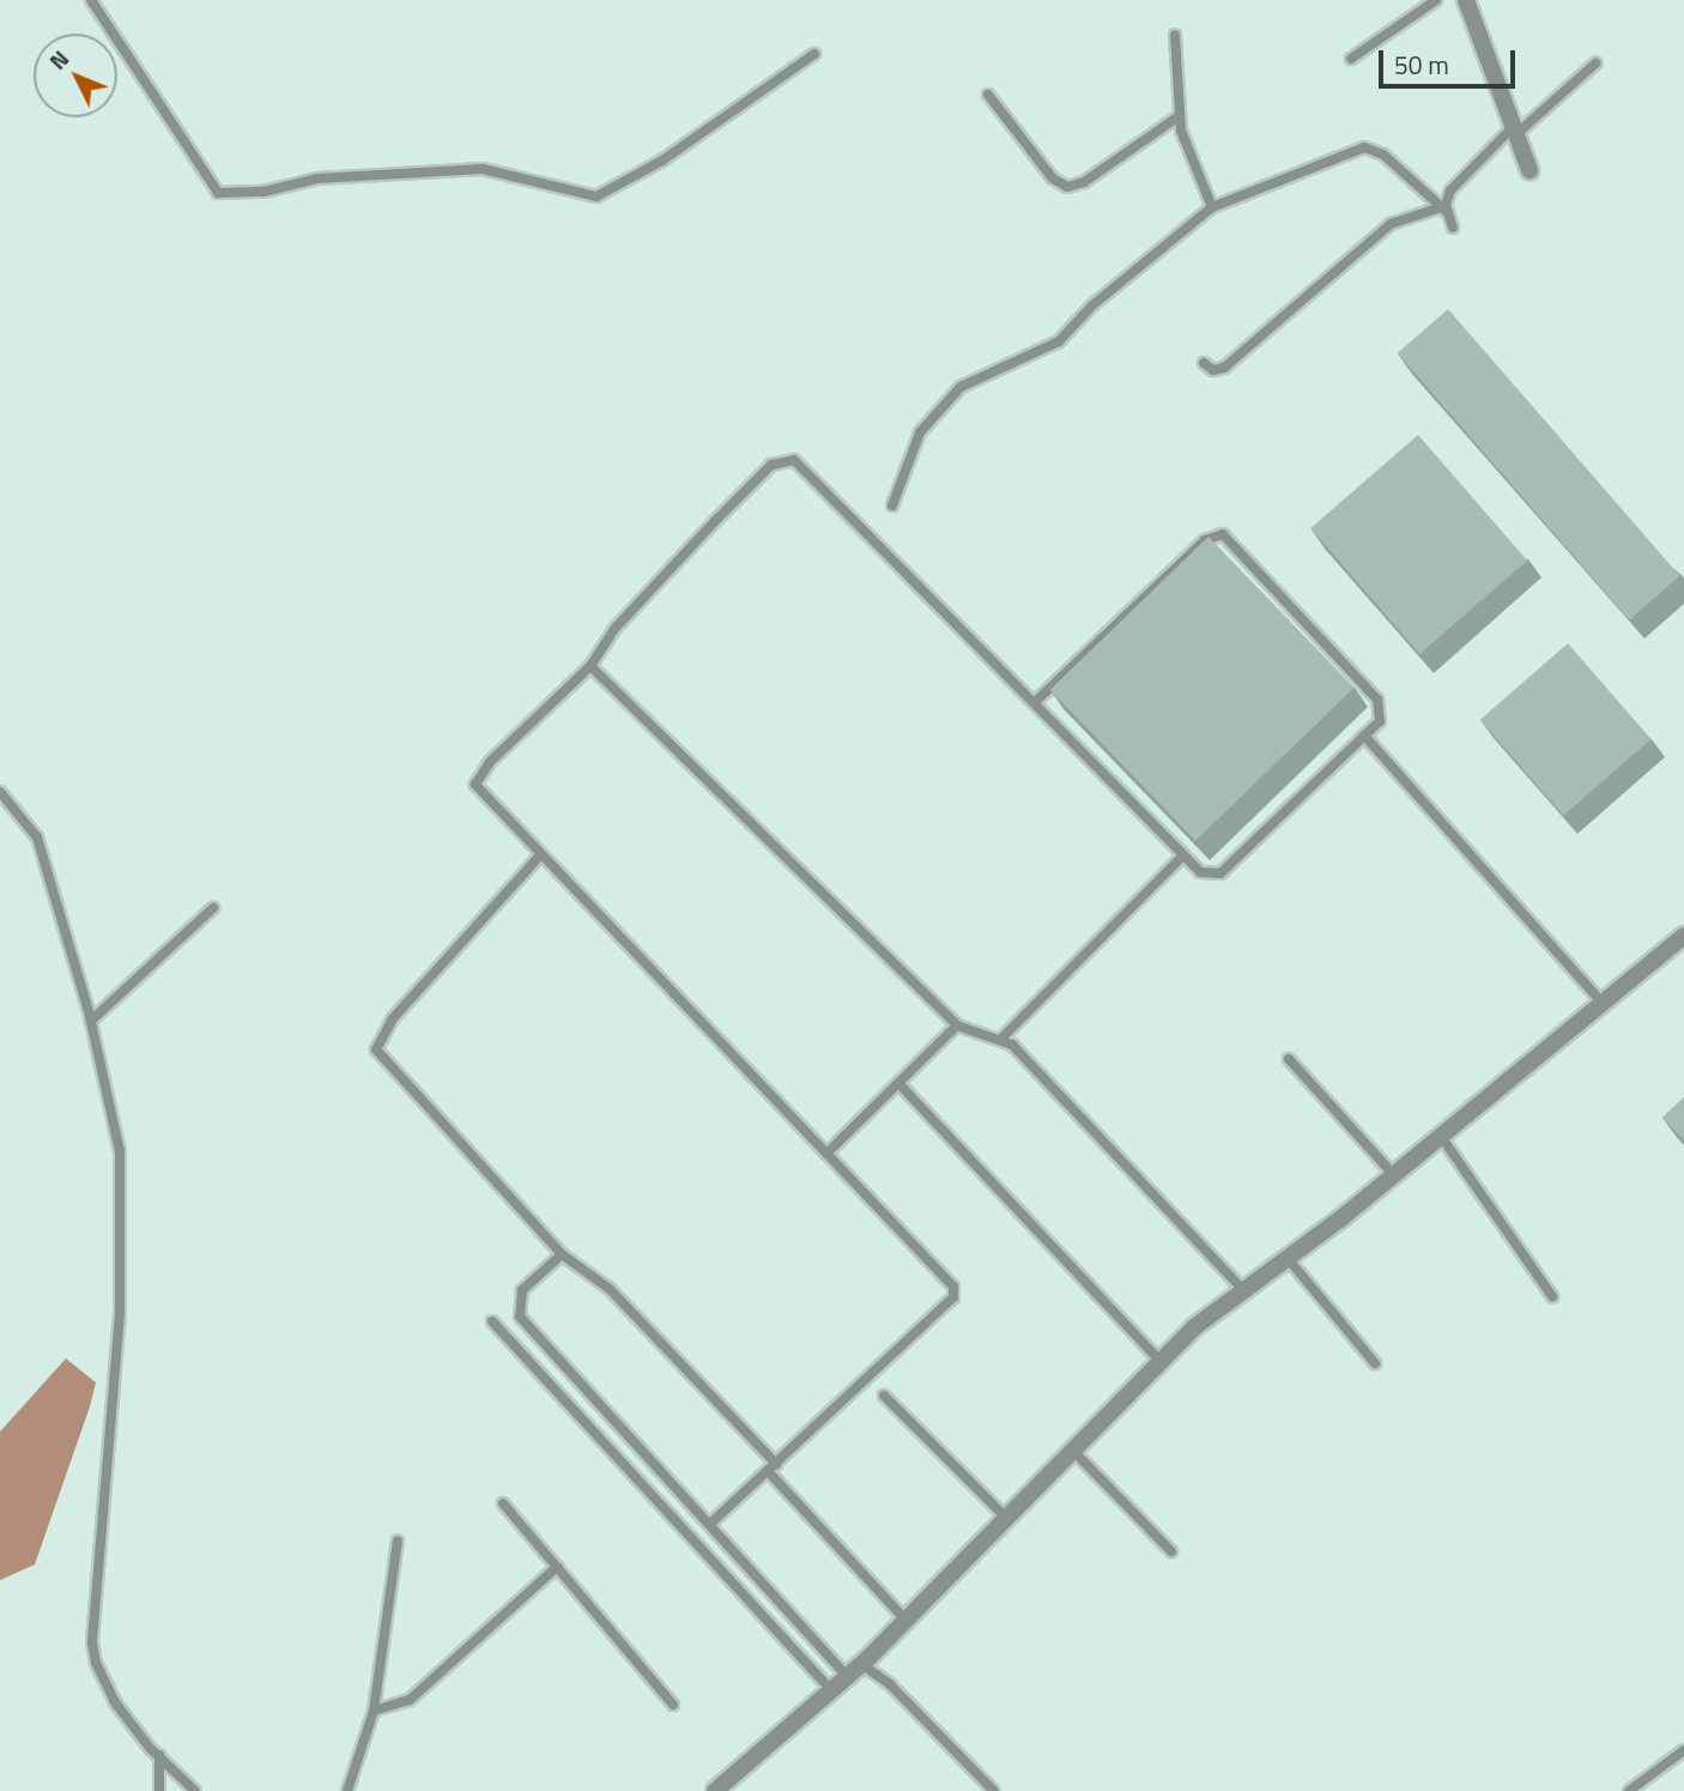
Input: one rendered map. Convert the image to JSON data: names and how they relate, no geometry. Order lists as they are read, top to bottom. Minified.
{"scale_bar":"50 m","north":"top left"}
